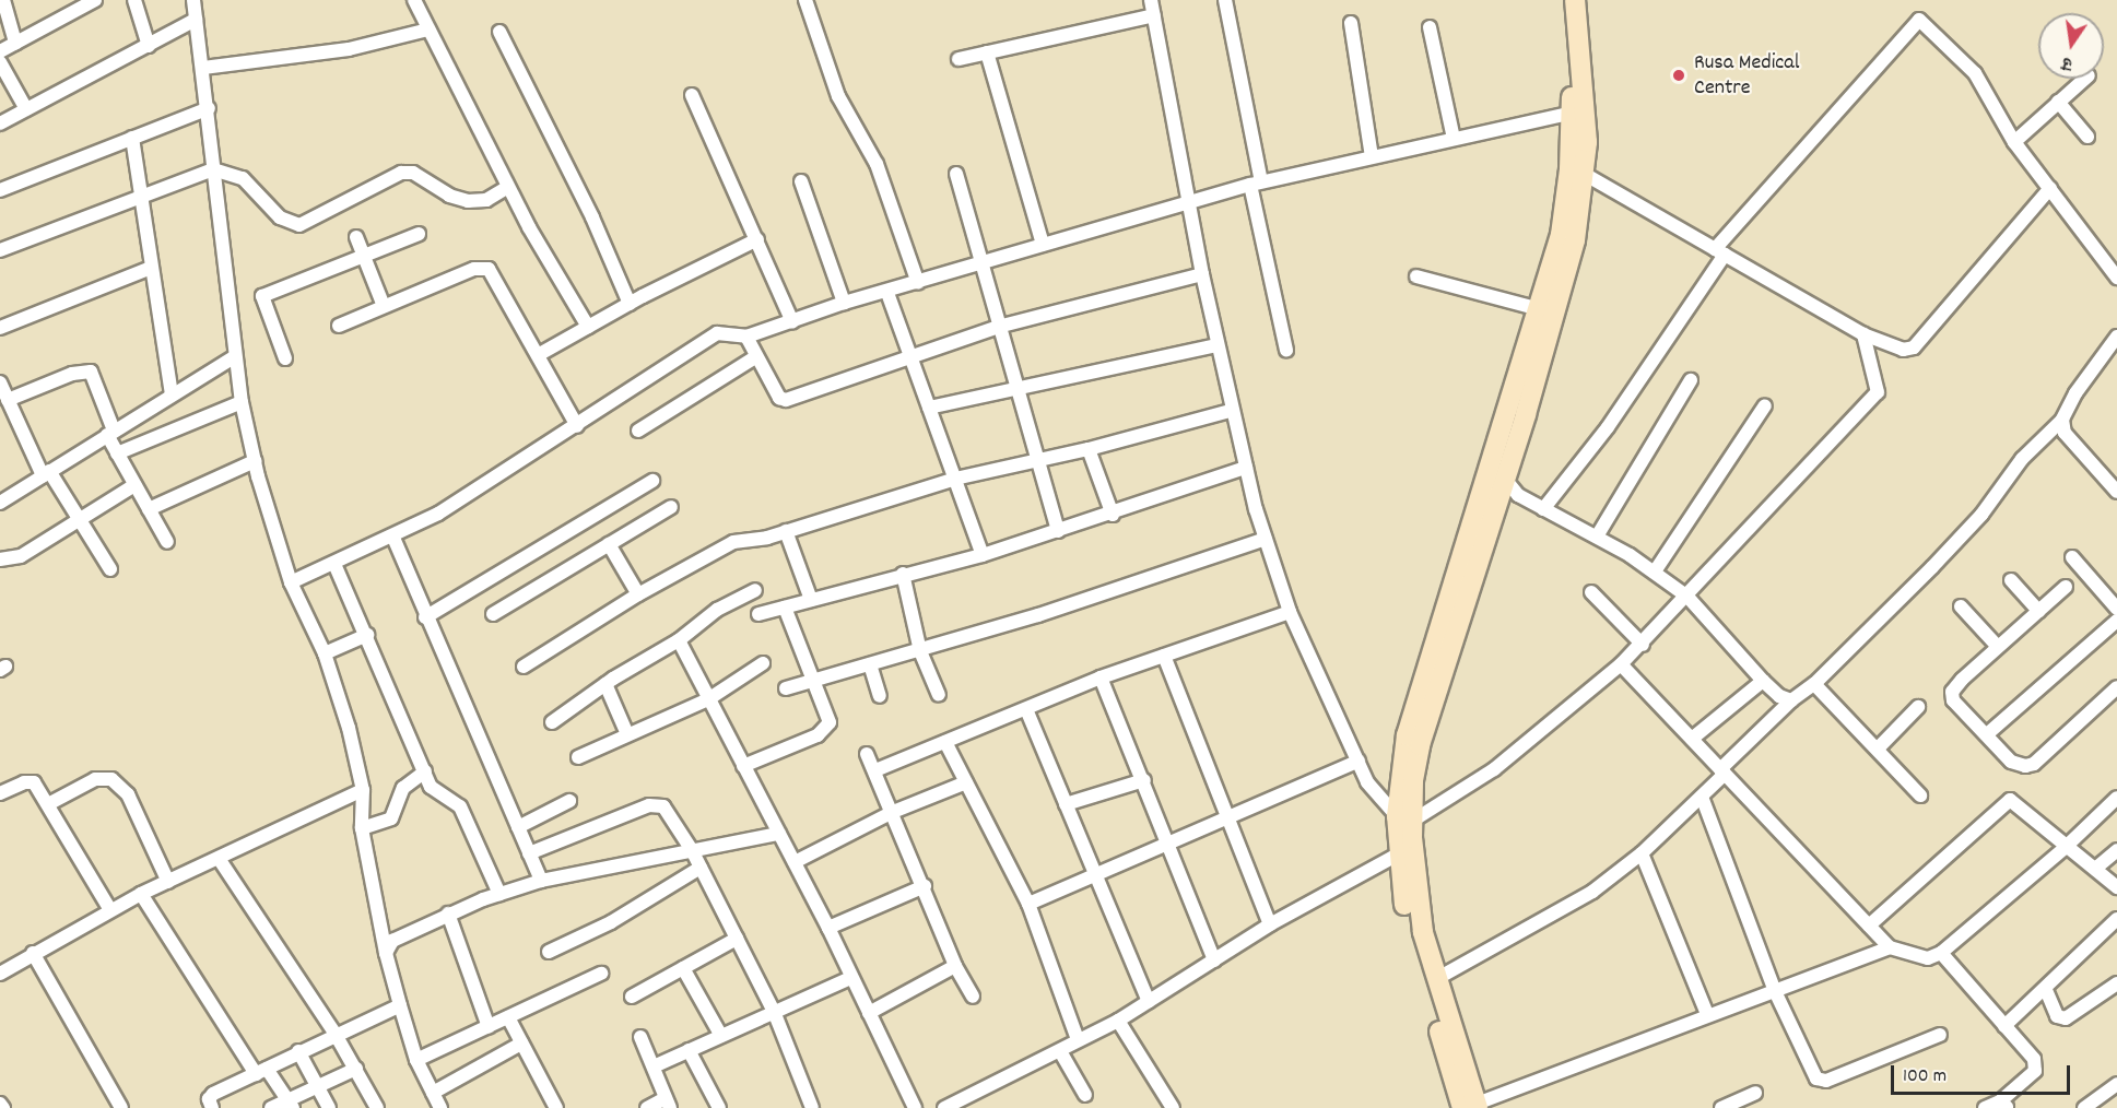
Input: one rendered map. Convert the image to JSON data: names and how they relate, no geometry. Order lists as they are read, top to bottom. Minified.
{"places":["Rusa Medical Centre"],"scale_bar":"100 m","north":"bottom"}
